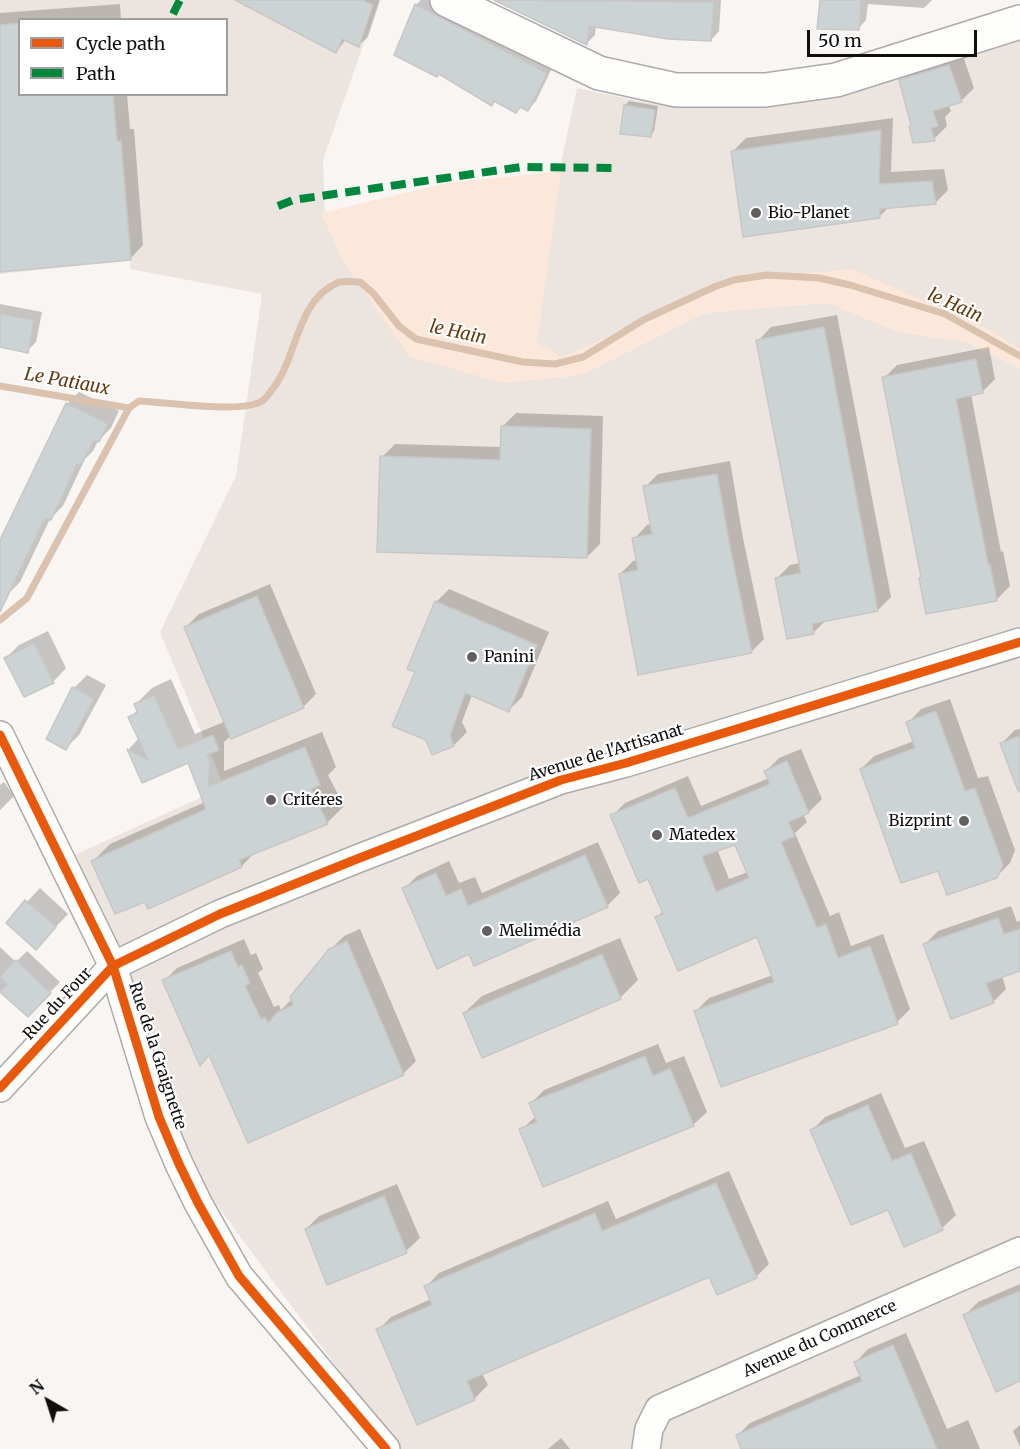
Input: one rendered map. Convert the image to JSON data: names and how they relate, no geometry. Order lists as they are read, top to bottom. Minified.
{"streets":{"street":["Avenue de l'Artisanat","Rue du Four","Rue de la Graignette","Avenue du Commerce"]},"crossings":[["Avenue de l'Artisanat","Rue du Four"],["Avenue de l'Artisanat","Rue de la Graignette"],["Rue du Four","Rue de la Graignette"]],"water":["le Hain","Le Patiaux"],"places":["Bio-Planet","Panini","Critéres","Bizprint","Matedex","Melimédia"],"legend":["Cycle path","Path"],"scale_bar":"50 m","north":"top left"}
